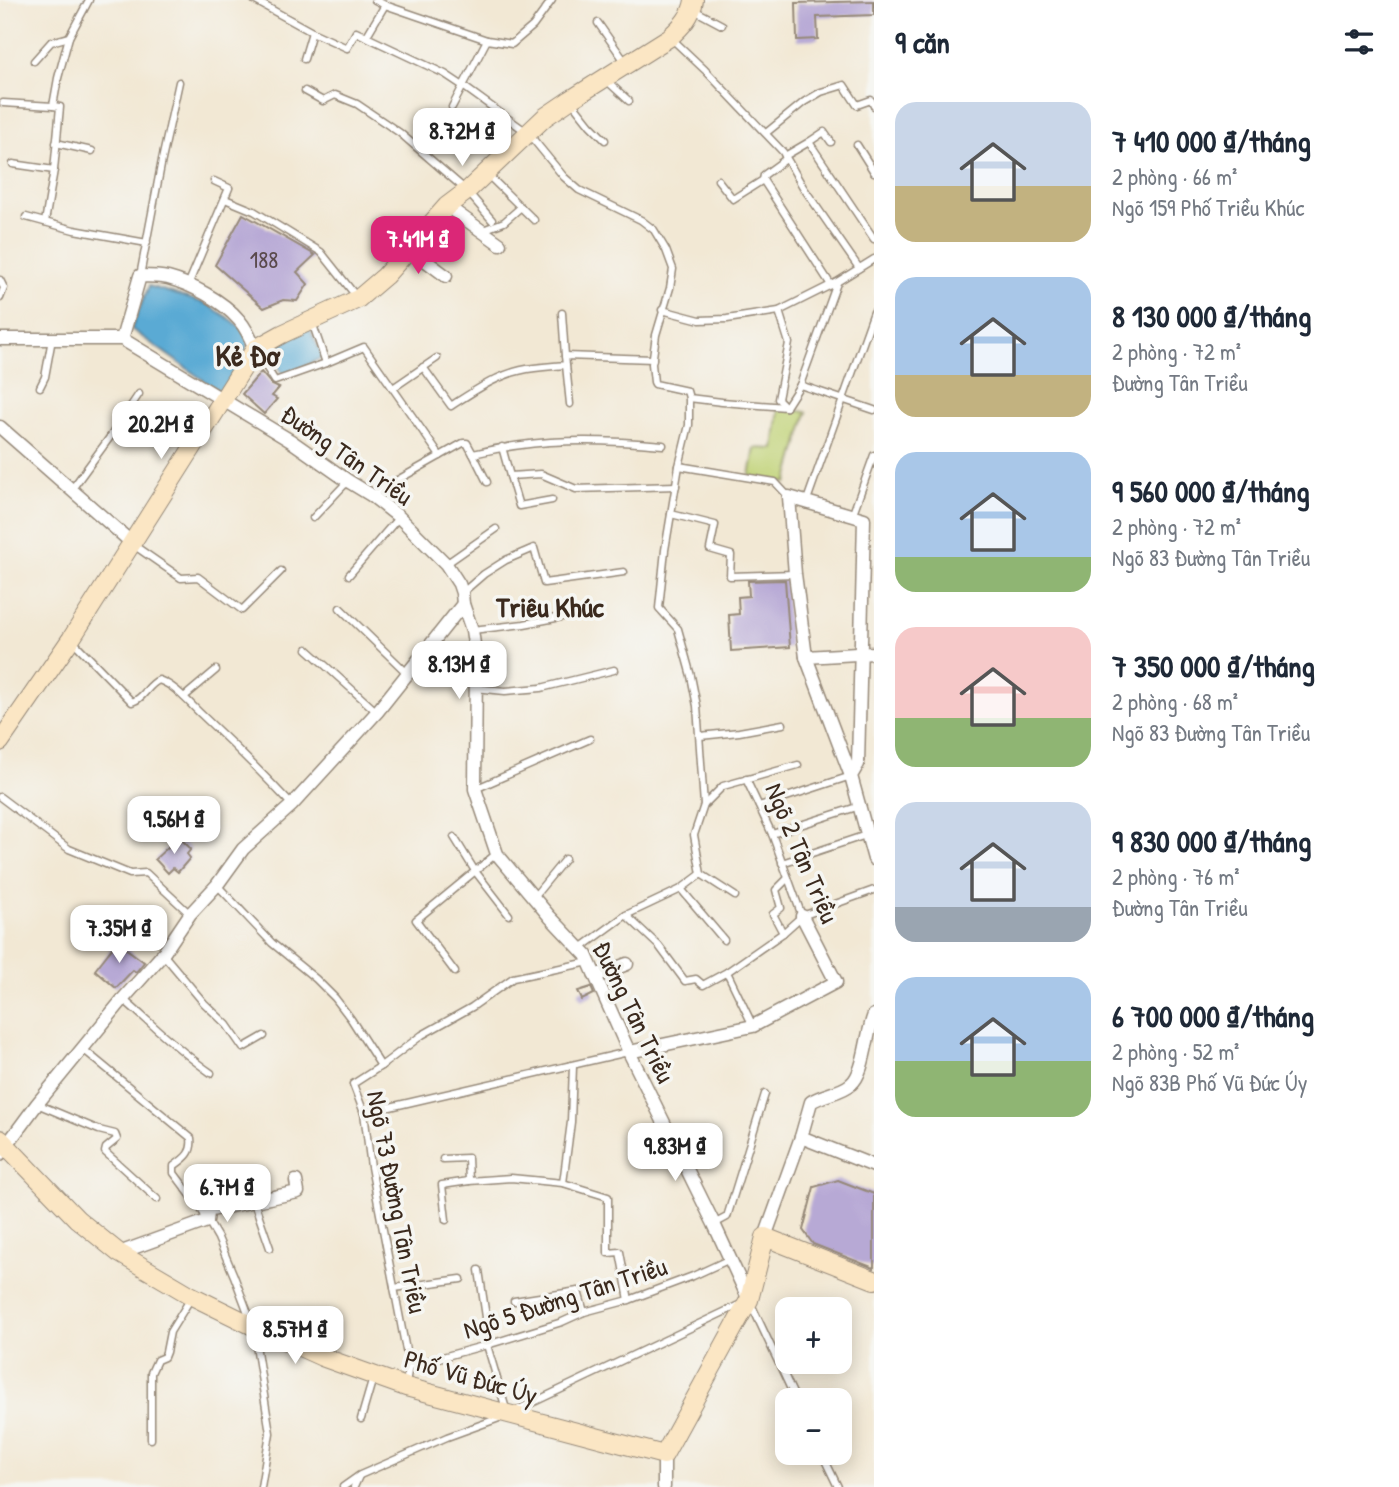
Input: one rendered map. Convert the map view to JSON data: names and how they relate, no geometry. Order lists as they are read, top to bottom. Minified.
{"streets":{"street":["Đường Tân Triều","Ngõ 2 Tân Triều","Phố Vũ Đức Úy"],"lane":["Ngõ 73 Đường Tân Triều","Ngõ 5 Đường Tân Triều"]},"crossings":[["Đường Tân Triều","Ngõ 73 Đường Tân Triều"],["Đường Tân Triều","Ngõ 5 Đường Tân Triều"],["Ngõ 73 Đường Tân Triều","Ngõ 5 Đường Tân Triều"],["Ngõ 73 Đường Tân Triều","Phố Vũ Đức Úy"]],"districts":["Kẻ Đơ","Triêu Khúc"],"house_numbers":["188"],"page":{"heading":"9 căn","list":[{"name":"7 410 000 ₫/tháng","note":"2 phòng · 66 m² · Ngõ 159 Phố Triều Khúc"},{"name":"8 130 000 ₫/tháng","note":"2 phòng · 72 m² · Đường Tân Triều"},{"name":"9 560 000 ₫/tháng","note":"2 phòng · 72 m² · Ngõ 83 Đường Tân Triều"},{"name":"7 350 000 ₫/tháng","note":"2 phòng · 68 m² · Ngõ 83 Đường Tân Triều"},{"name":"9 830 000 ₫/tháng","note":"2 phòng · 76 m² · Đường Tân Triều"},{"name":"6 700 000 ₫/tháng","note":"2 phòng · 52 m² · Ngõ 83B Phố Vũ Đức Úy"}],"price":["8.72M ₫","7.41M ₫","20.2M ₫","8.13M ₫","9.56M ₫","7.35M ₫","9.83M ₫","6.7M ₫","8.57M ₫"],"map_buttons":["+","−"]}}
